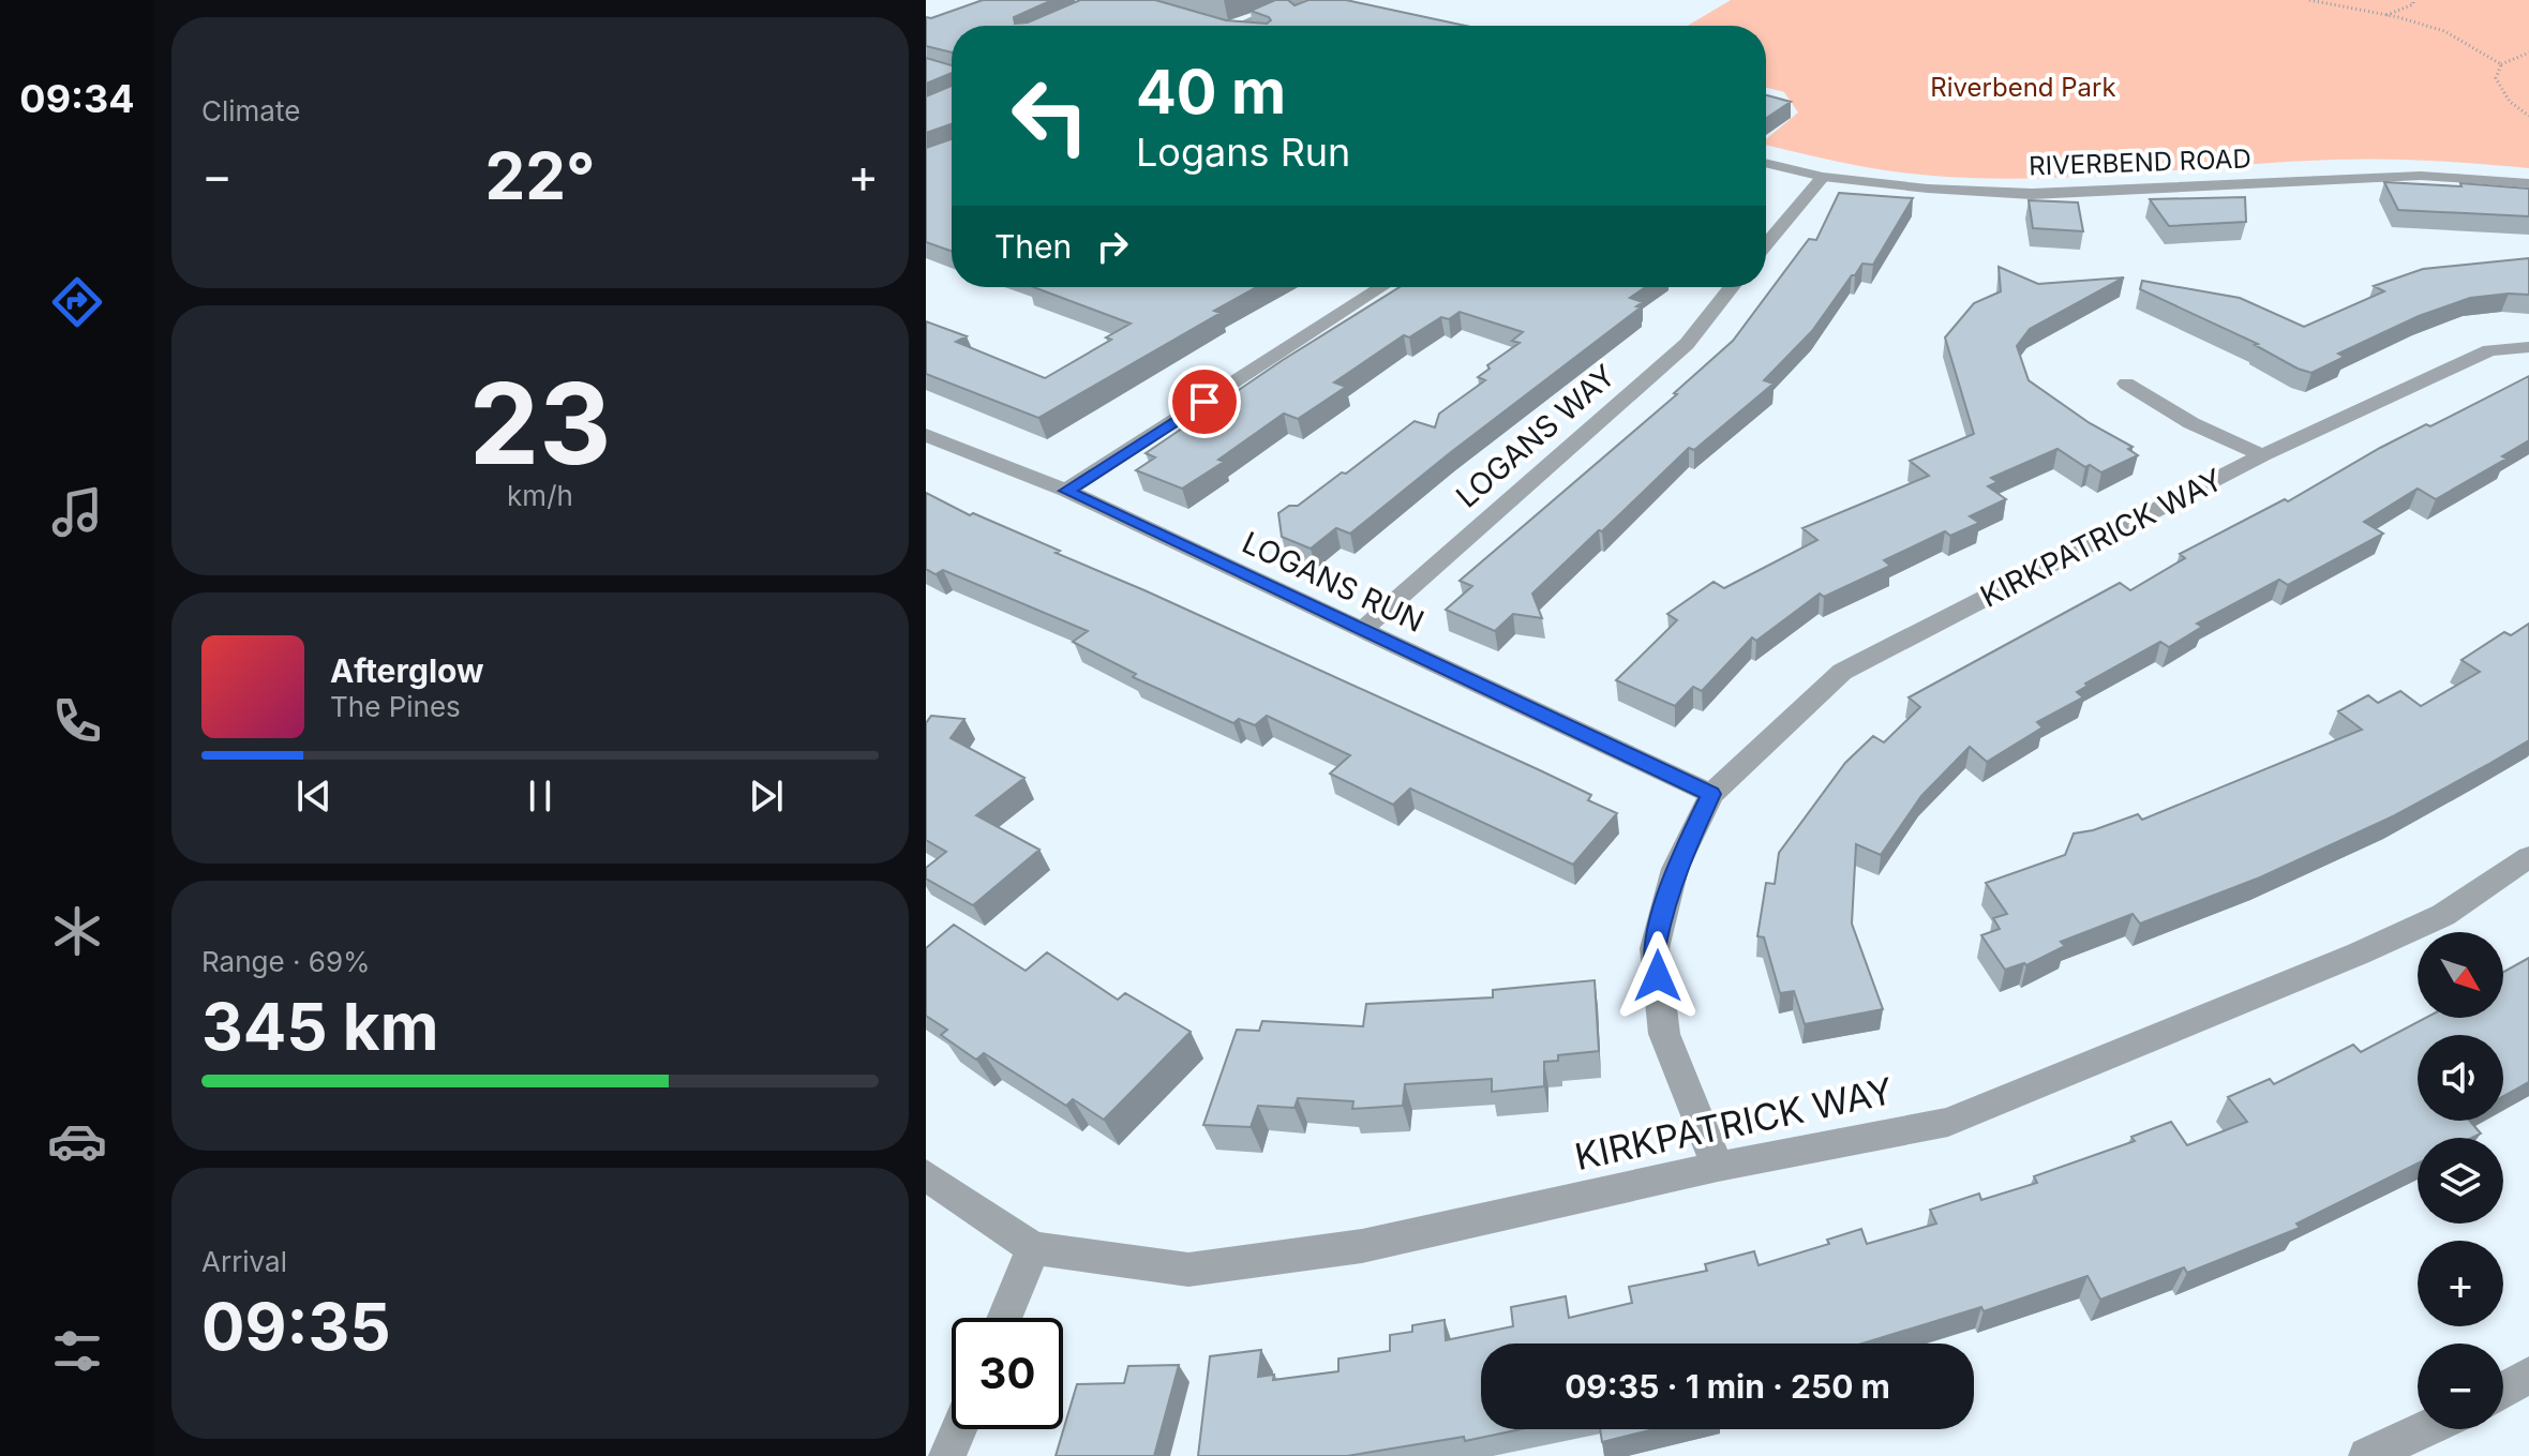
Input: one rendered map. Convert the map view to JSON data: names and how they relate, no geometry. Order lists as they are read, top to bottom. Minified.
{"streets":{"street":["RIVERBEND ROAD","LOGANS WAY","KIRKPATRICK WAY","LOGANS RUN"]},"crossings":[["LOGANS WAY","LOGANS RUN"],["KIRKPATRICK WAY","LOGANS RUN"]],"parks":["Riverbend Park"],"north":"bottom right","page":{"tabs":"09:34","tile":["Climate",["23","km/h"],["Range · 69%","345 km"],["Arrival","09:35"]],"turn":["40 m","Logans Run"],"heat":["−","22°","+"],"then":"Then","song":["Afterglow","The Pines"],"map_buttons":["+","−"],"limit":"30","trip":"09:35 · 1 min · 250 m"}}
